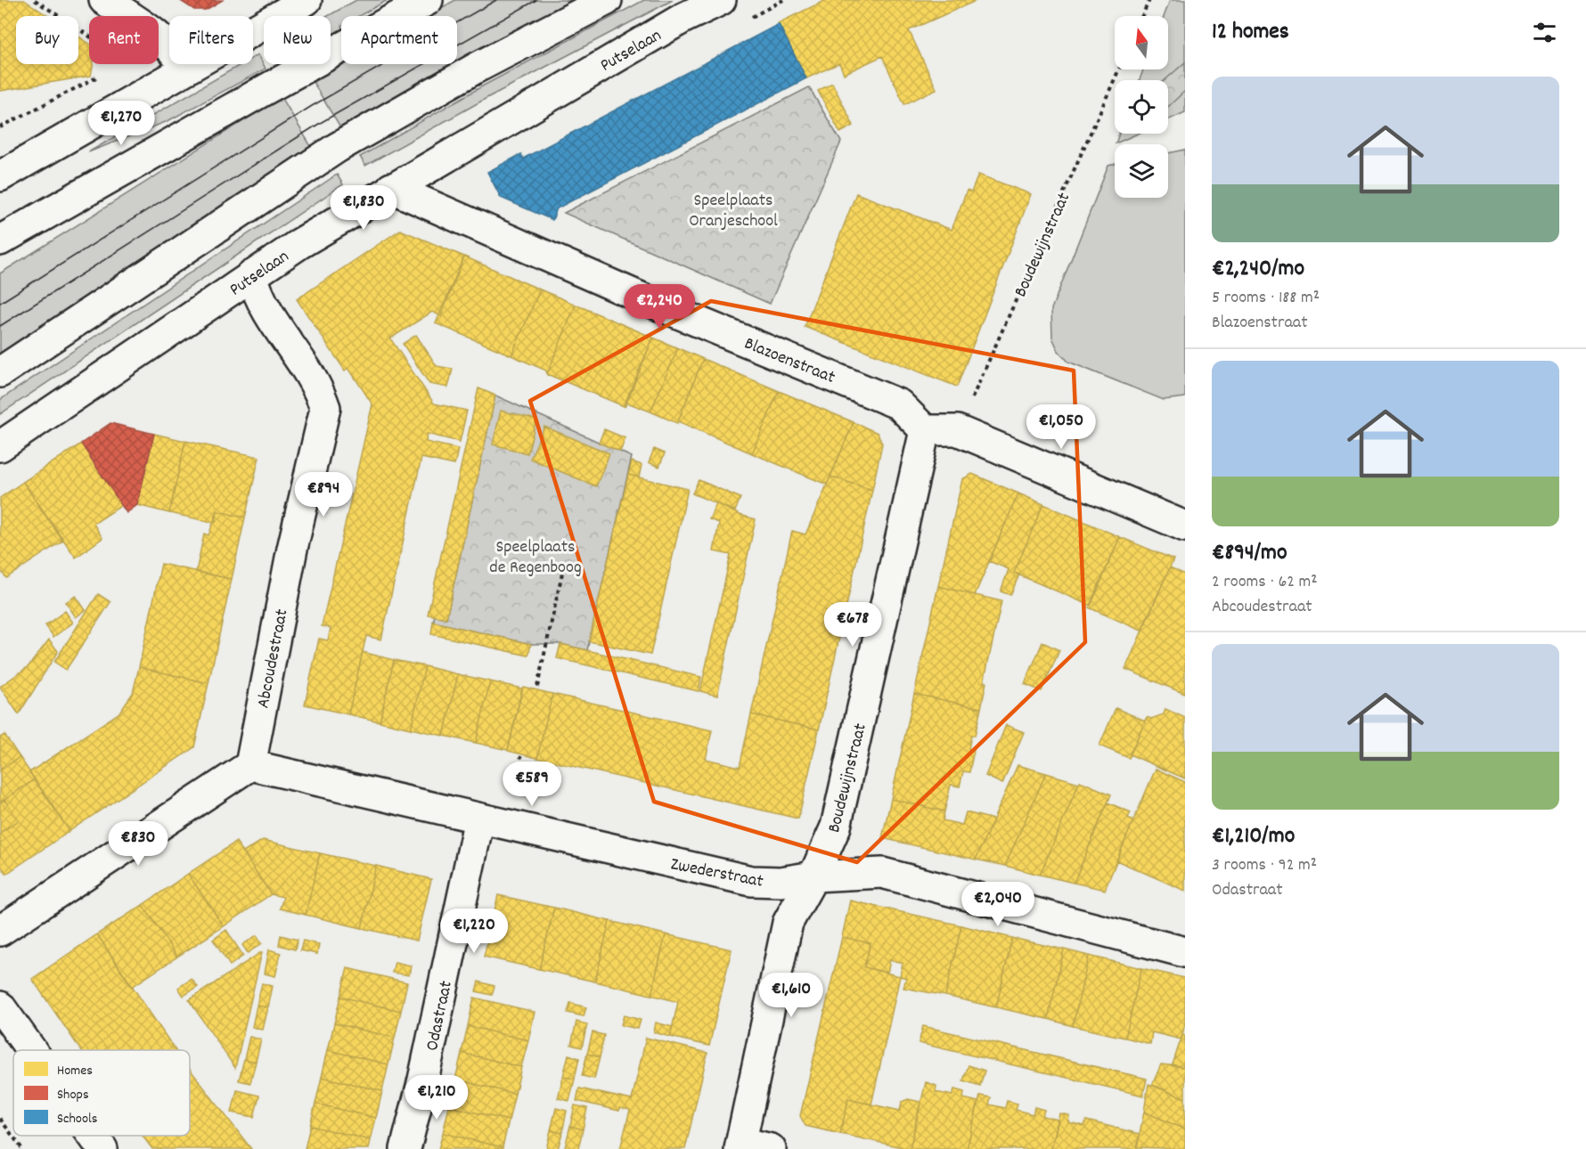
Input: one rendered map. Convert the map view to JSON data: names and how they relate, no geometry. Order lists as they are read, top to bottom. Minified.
{"streets":{"street":["Putselaan","Boudewijnstraat","Blazoenstraat","Abcoudestraat","Zwederstraat","Odastraat"]},"crossings":[["Putselaan","Blazoenstraat"],["Putselaan","Abcoudestraat"],["Boudewijnstraat","Blazoenstraat"],["Boudewijnstraat","Zwederstraat"],["Abcoudestraat","Zwederstraat"],["Zwederstraat","Odastraat"]],"parks":["Speelplaats Oranjeschool","Speelplaats de Regenboog"],"legend":["Homes","Shops","Schools"],"north":"top","page":{"heading":"12 homes","chip":["Buy","Rent","Filters","New","Apartment"],"list":[{"name":"€2,240/mo","note":"5 rooms · 188 m² · Blazoenstraat"},{"name":"€894/mo","note":"2 rooms · 62 m² · Abcoudestraat"},{"name":"€1,210/mo","note":"3 rooms · 92 m² · Odastraat"}],"price":["€1,270","€1,830","€2,240","€1,050","€894","€678","€589","€830","€2,040","€1,220","€1,610","€1,210"]}}
